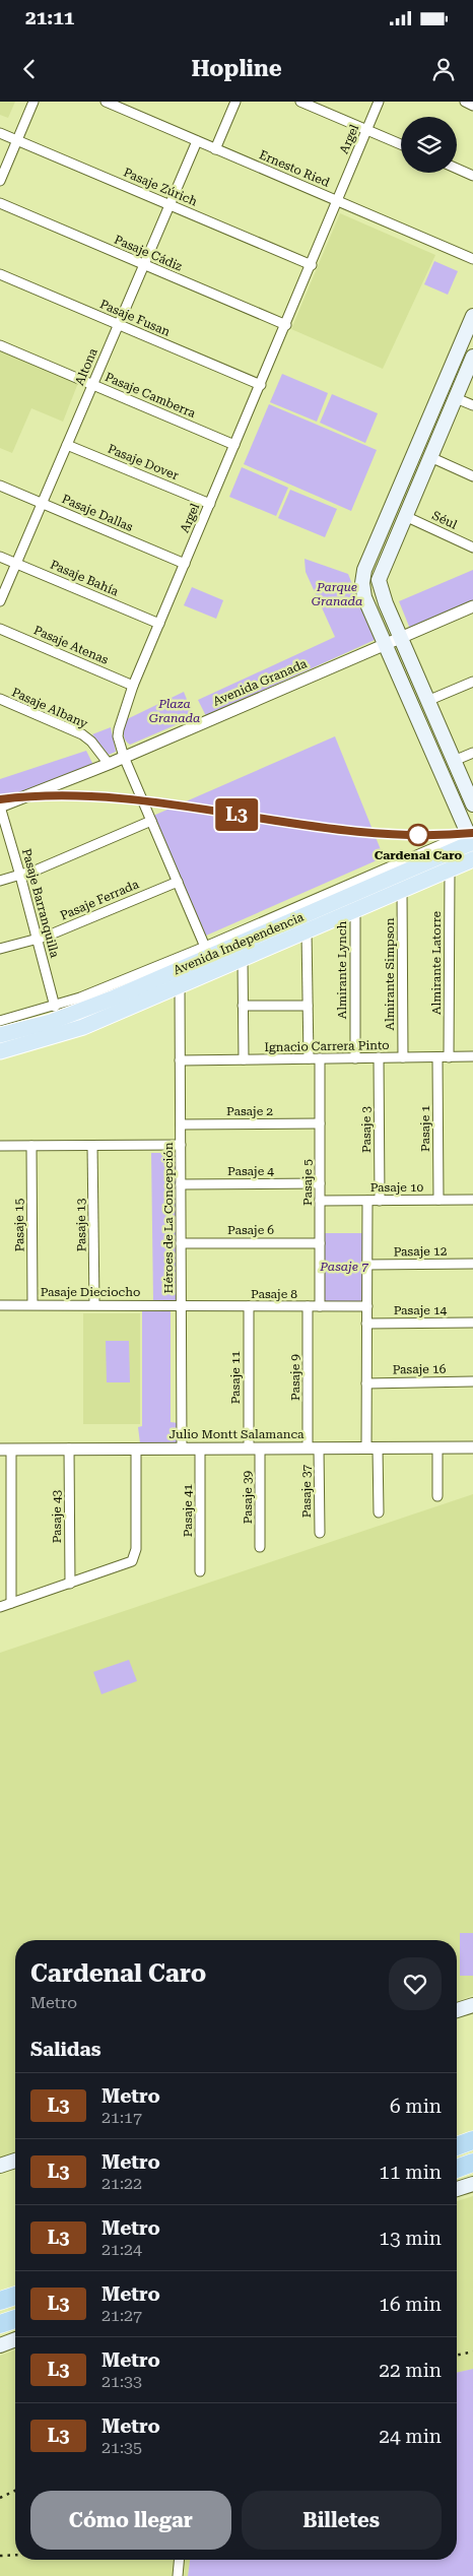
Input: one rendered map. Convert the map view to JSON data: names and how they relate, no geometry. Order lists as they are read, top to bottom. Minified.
{"streets":{"main road":["Avenida Independencia"],"street":["Argel","Ernesto Ried","Pasaje Zúrich","Pasaje Cádiz","Pasaje Fusan","Altona","Pasaje Camberra","Pasaje Dover","Pasaje Dallas","Séul","Pasaje Bahía","Pasaje Atenas","Avenida Granada","Pasaje Albany","Pasaje Ferrada","Pasaje Barranquilla","Almirante Latorre","Almirante Lynch","Almirante Simpson","Ignacio Carrera Pinto","Pasaje 2","Pasaje 1","Pasaje 3","Pasaje 4","Pasaje 5","Pasaje 10","Héroes de La Concepción","Pasaje 15","Pasaje 13","Pasaje 6","Pasaje 12","Pasaje Dieciocho","Pasaje 8","Pasaje 14","Pasaje 16","Pasaje 11","Pasaje 9","Julio Montt Salamanca","Pasaje 37","Pasaje 39","Pasaje 41","Pasaje 43"]},"crossings":[["Argel","Ernesto Ried"],["Argel","Pasaje Zúrich"],["Argel","Pasaje Cádiz"],["Argel","Pasaje Fusan"],["Argel","Pasaje Camberra"],["Argel","Pasaje Dover"],["Argel","Pasaje Dallas"],["Argel","Pasaje Bahía"],["Argel","Pasaje Atenas"],["Argel","Avenida Granada"],["Argel","Pasaje Ferrada"],["Argel","Avenida Independencia"],["Ernesto Ried","Altona"],["Pasaje Zúrich","Altona"],["Pasaje Cádiz","Altona"],["Pasaje Fusan","Altona"],["Altona","Pasaje Camberra"],["Altona","Pasaje Dover"],["Altona","Pasaje Dallas"],["Altona","Pasaje Bahía"],["Avenida Granada","Pasaje Albany"],["Avenida Granada","Pasaje Barranquilla"],["Pasaje Ferrada","Pasaje Barranquilla"],["Pasaje Barranquilla","Avenida Independencia"],["Avenida Independencia","Almirante Latorre"],["Avenida Independencia","Almirante Lynch"],["Avenida Independencia","Almirante Simpson"],["Avenida Independencia","Héroes de La Concepción"],["Almirante Latorre","Ignacio Carrera Pinto"],["Almirante Lynch","Ignacio Carrera Pinto"],["Almirante Simpson","Ignacio Carrera Pinto"],["Ignacio Carrera Pinto","Pasaje 1"],["Ignacio Carrera Pinto","Pasaje 3"],["Ignacio Carrera Pinto","Pasaje 5"],["Ignacio Carrera Pinto","Héroes de La Concepción"],["Pasaje 2","Pasaje 5"],["Pasaje 2","Héroes de La Concepción"],["Pasaje 1","Pasaje 10"],["Pasaje 3","Pasaje 10"],["Pasaje 4","Pasaje 5"],["Pasaje 4","Héroes de La Concepción"],["Pasaje 5","Pasaje 10"],["Pasaje 5","Pasaje 6"],["Pasaje 5","Pasaje 8"],["Héroes de La Concepción","Pasaje 6"],["Héroes de La Concepción","Pasaje Dieciocho"],["Héroes de La Concepción","Pasaje 8"],["Héroes de La Concepción","Julio Montt Salamanca"],["Pasaje 15","Pasaje Dieciocho"],["Pasaje 13","Pasaje Dieciocho"],["Pasaje Dieciocho","Pasaje 8"],["Pasaje 8","Pasaje 11"],["Pasaje 8","Pasaje 9"],["Pasaje 11","Julio Montt Salamanca"],["Pasaje 11","Pasaje 39"],["Pasaje 9","Julio Montt Salamanca"],["Pasaje 9","Pasaje 37"],["Julio Montt Salamanca","Pasaje 37"],["Julio Montt Salamanca","Pasaje 39"],["Julio Montt Salamanca","Pasaje 41"],["Julio Montt Salamanca","Pasaje 43"]],"parks":["Parque Granada","Plaza Granada","Pasaje 7"],"places":["Cardenal Caro"],"lines":["metro line L3"],"page":{"status":"21:11","header":"Hopline","on_map":"L3","heading":[["Cardenal Caro","Metro"],"Salidas"],"list":[{"mark":"L3","name":"Metro","note":"21:17","value":"6 min"},{"mark":"L3","name":"Metro","note":"21:22","value":"11 min"},{"mark":"L3","name":"Metro","note":"21:24","value":"13 min"},{"mark":"L3","name":"Metro","note":"21:27","value":"16 min"},{"mark":"L3","name":"Metro","note":"21:33","value":"22 min"},{"mark":"L3","name":"Metro","note":"21:35","value":"24 min"}],"buttons":["Cómo llegar","Billetes"]}}
